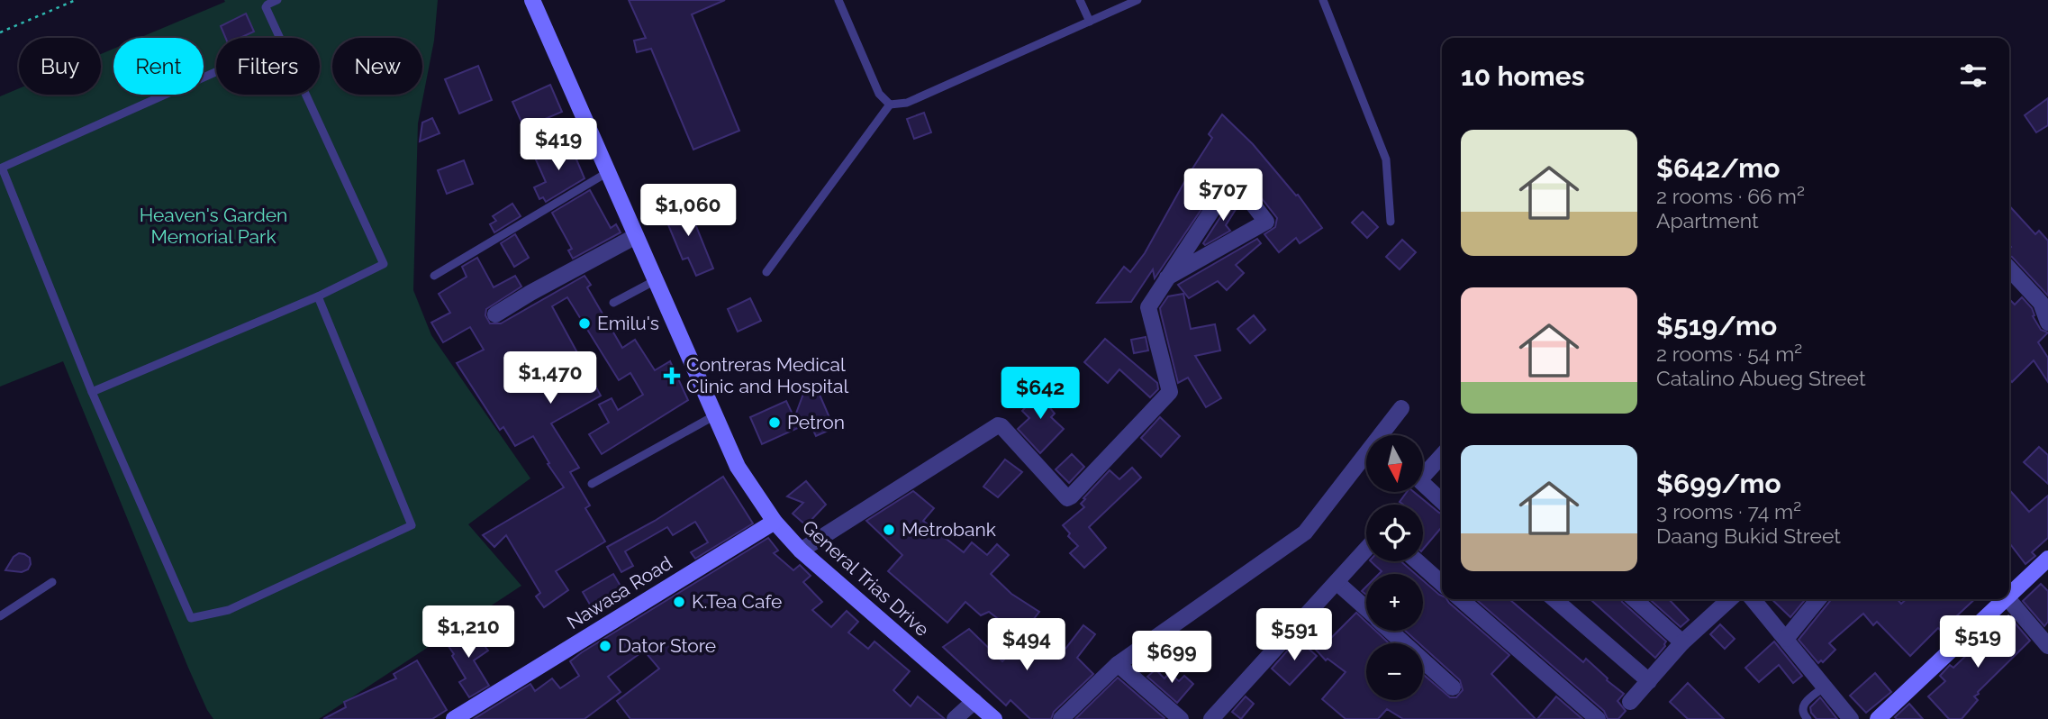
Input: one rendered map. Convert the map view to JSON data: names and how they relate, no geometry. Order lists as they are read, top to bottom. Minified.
{"streets":{"main road":["General Trias Drive","Nawasa Road"]},"crossings":[["General Trias Drive","Nawasa Road"]],"parks":["Heaven's Garden Memorial Park"],"places":{"other":["Emilu's","Petron","Metrobank","K.Tea Cafe","Dator Store"],"health":["Contreras Medical Clinic and Hospital"]},"north":"bottom","page":{"chip":["Buy","Rent","Filters","New"],"heading":"10 homes","list":[{"name":"$642/mo","note":"2 rooms · 66 m² · Apartment"},{"name":"$519/mo","note":"2 rooms · 54 m² · Catalino Abueg Street"},{"name":"$699/mo","note":"3 rooms · 74 m² · Daang Bukid Street"}],"price":["$419","$707","$1,060","$1,470","$642","$1,210","$591","$519","$494","$699"],"map_buttons":["+","−"]}}
